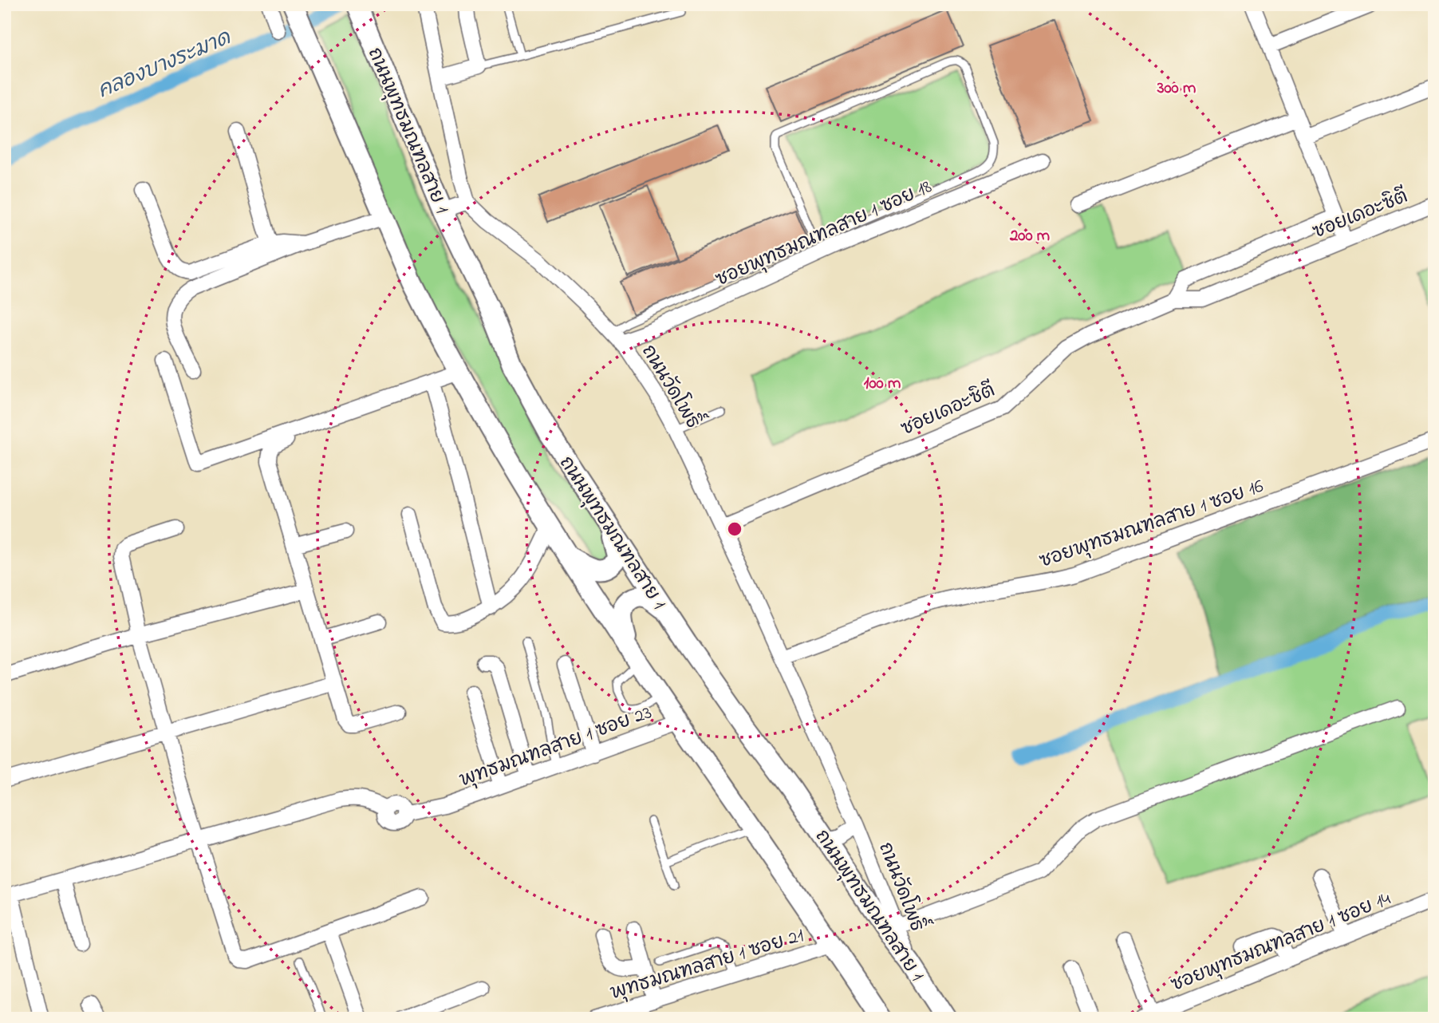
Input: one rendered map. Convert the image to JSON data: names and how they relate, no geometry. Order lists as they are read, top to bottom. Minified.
{"streets":{"main road":["ถนนพุทธมณฑลสาย 1"],"street":["ซอยเดอะซิตี","ซอยพุทธมณฑลสาย 1 ซอย 18","ถนนวัดโพธิ์","ซอยพุทธมณฑลสาย 1 ซอย 16","พุทธมณฑลสาย 1 ซอย 23","ซอยพุทธมณฑลสาย 1 ซอย 14","พุทธมณฑลสาย 1 ซอย 21"]},"crossings":[["ถนนพุทธมณฑลสาย 1","ถนนวัดโพธิ์"],["ซอยเดอะซิตี","ถนนวัดโพธิ์"],["ซอยพุทธมณฑลสาย 1 ซอย 18","ถนนวัดโพธิ์"],["ถนนวัดโพธิ์","ซอยพุทธมณฑลสาย 1 ซอย 16"]],"water":["คลองบางระมาด"],"rings":["300 m","200 m","100 m"]}
